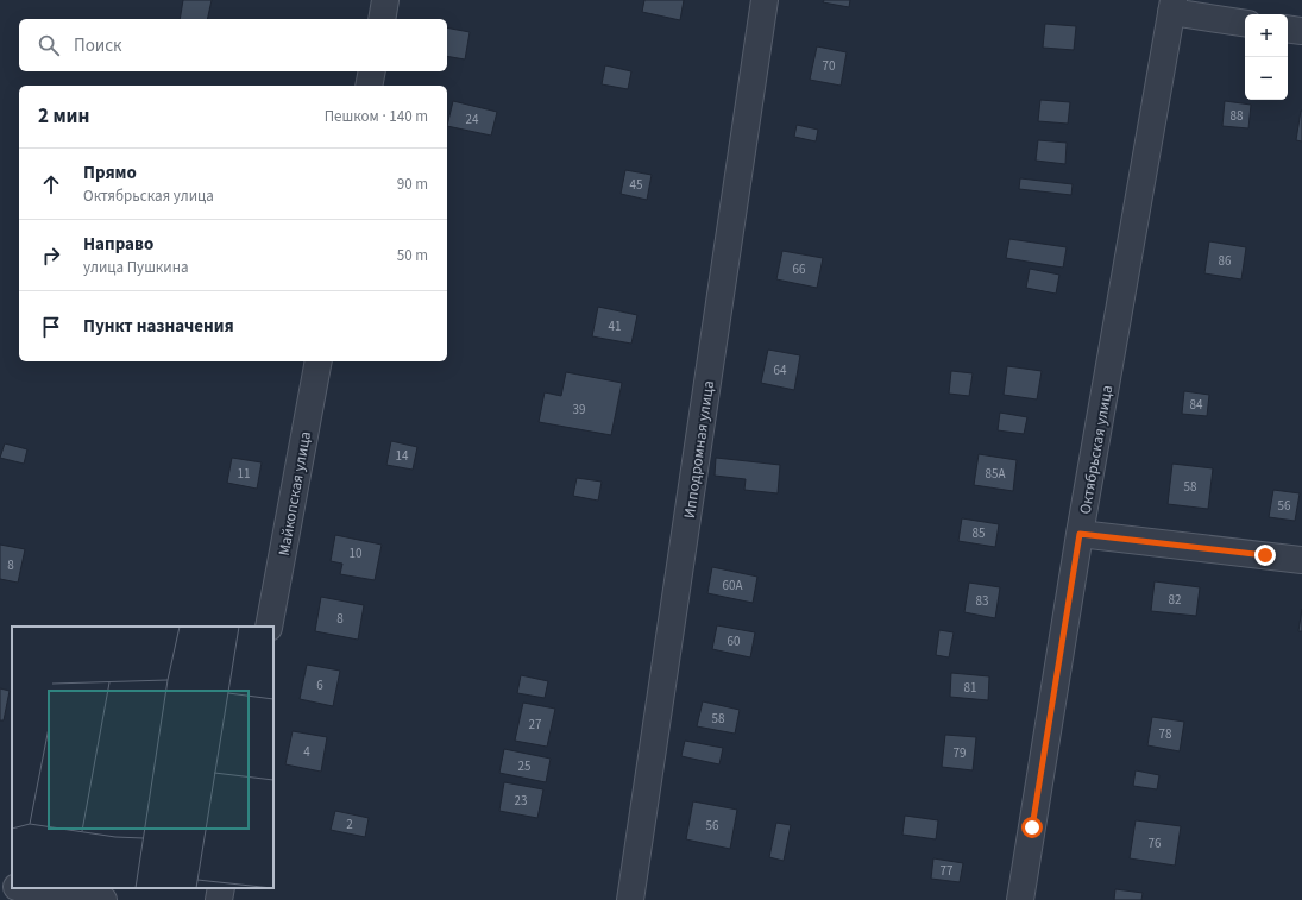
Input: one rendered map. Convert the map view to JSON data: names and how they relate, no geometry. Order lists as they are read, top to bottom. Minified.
{"streets":{"street":["Ипподромная улица","Октябрьская улица","Майкопская улица"]},"house_numbers":["70","88","24","45","86","66","41","64","84","39","14","11","85А","58","56","85","10","8","60А","82","83","8","60","6","81","58","27","78","4","79","25","23","2","56","76","77"],"page":{"map_buttons":["+","−"],"search":"Поиск","heading":["2 мин","Пешком · 140 m"],"list":[["Прямо","Октябрьская улица","90 m"],["Направо","улица Пушкина","50 m"],"Пункт назначения"]}}
